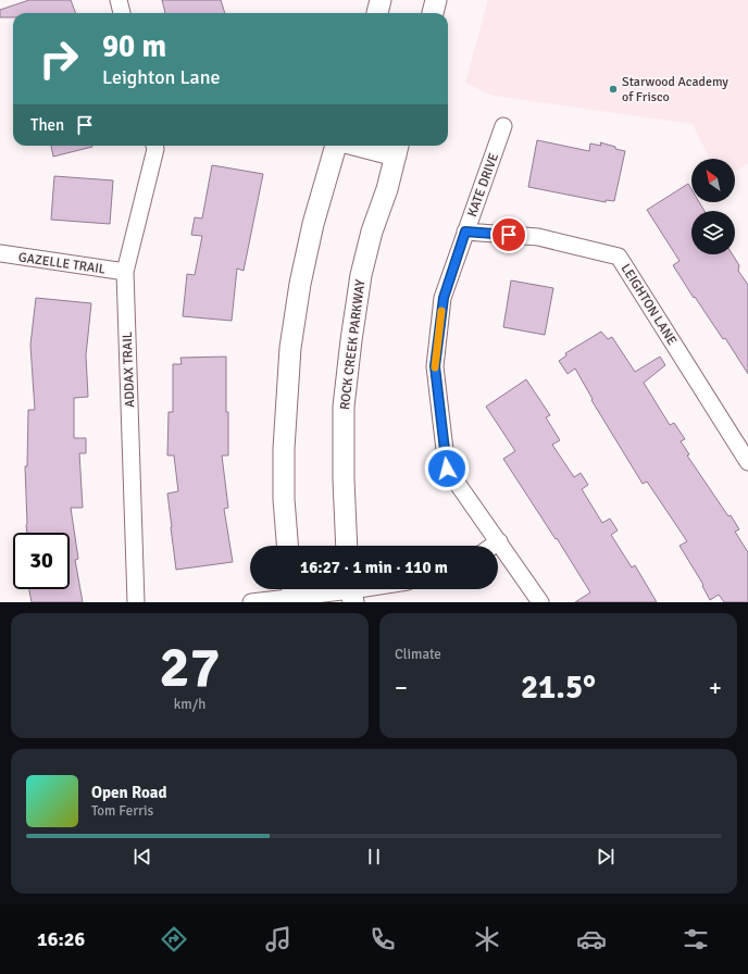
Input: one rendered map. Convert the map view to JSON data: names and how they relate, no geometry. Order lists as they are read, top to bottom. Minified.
{"streets":{"street":["KATE DRIVE","GAZELLE TRAIL","LEIGHTON LANE","ROCK CREEK PARKWAY","ADDAX TRAIL"]},"crossings":[["KATE DRIVE","LEIGHTON LANE"],["GAZELLE TRAIL","ADDAX TRAIL"]],"places":["Starwood Academy of Frisco"],"north":"top left","page":{"turn":["90 m","Leighton Lane"],"then":"Then","limit":"30","trip":"16:27 · 1 min · 110 m","tile":[["27","km/h"],"Climate"],"heat":["−","21.5°","+"],"song":["Open Road","Tom Ferris"],"tabs":"16:26"}}
